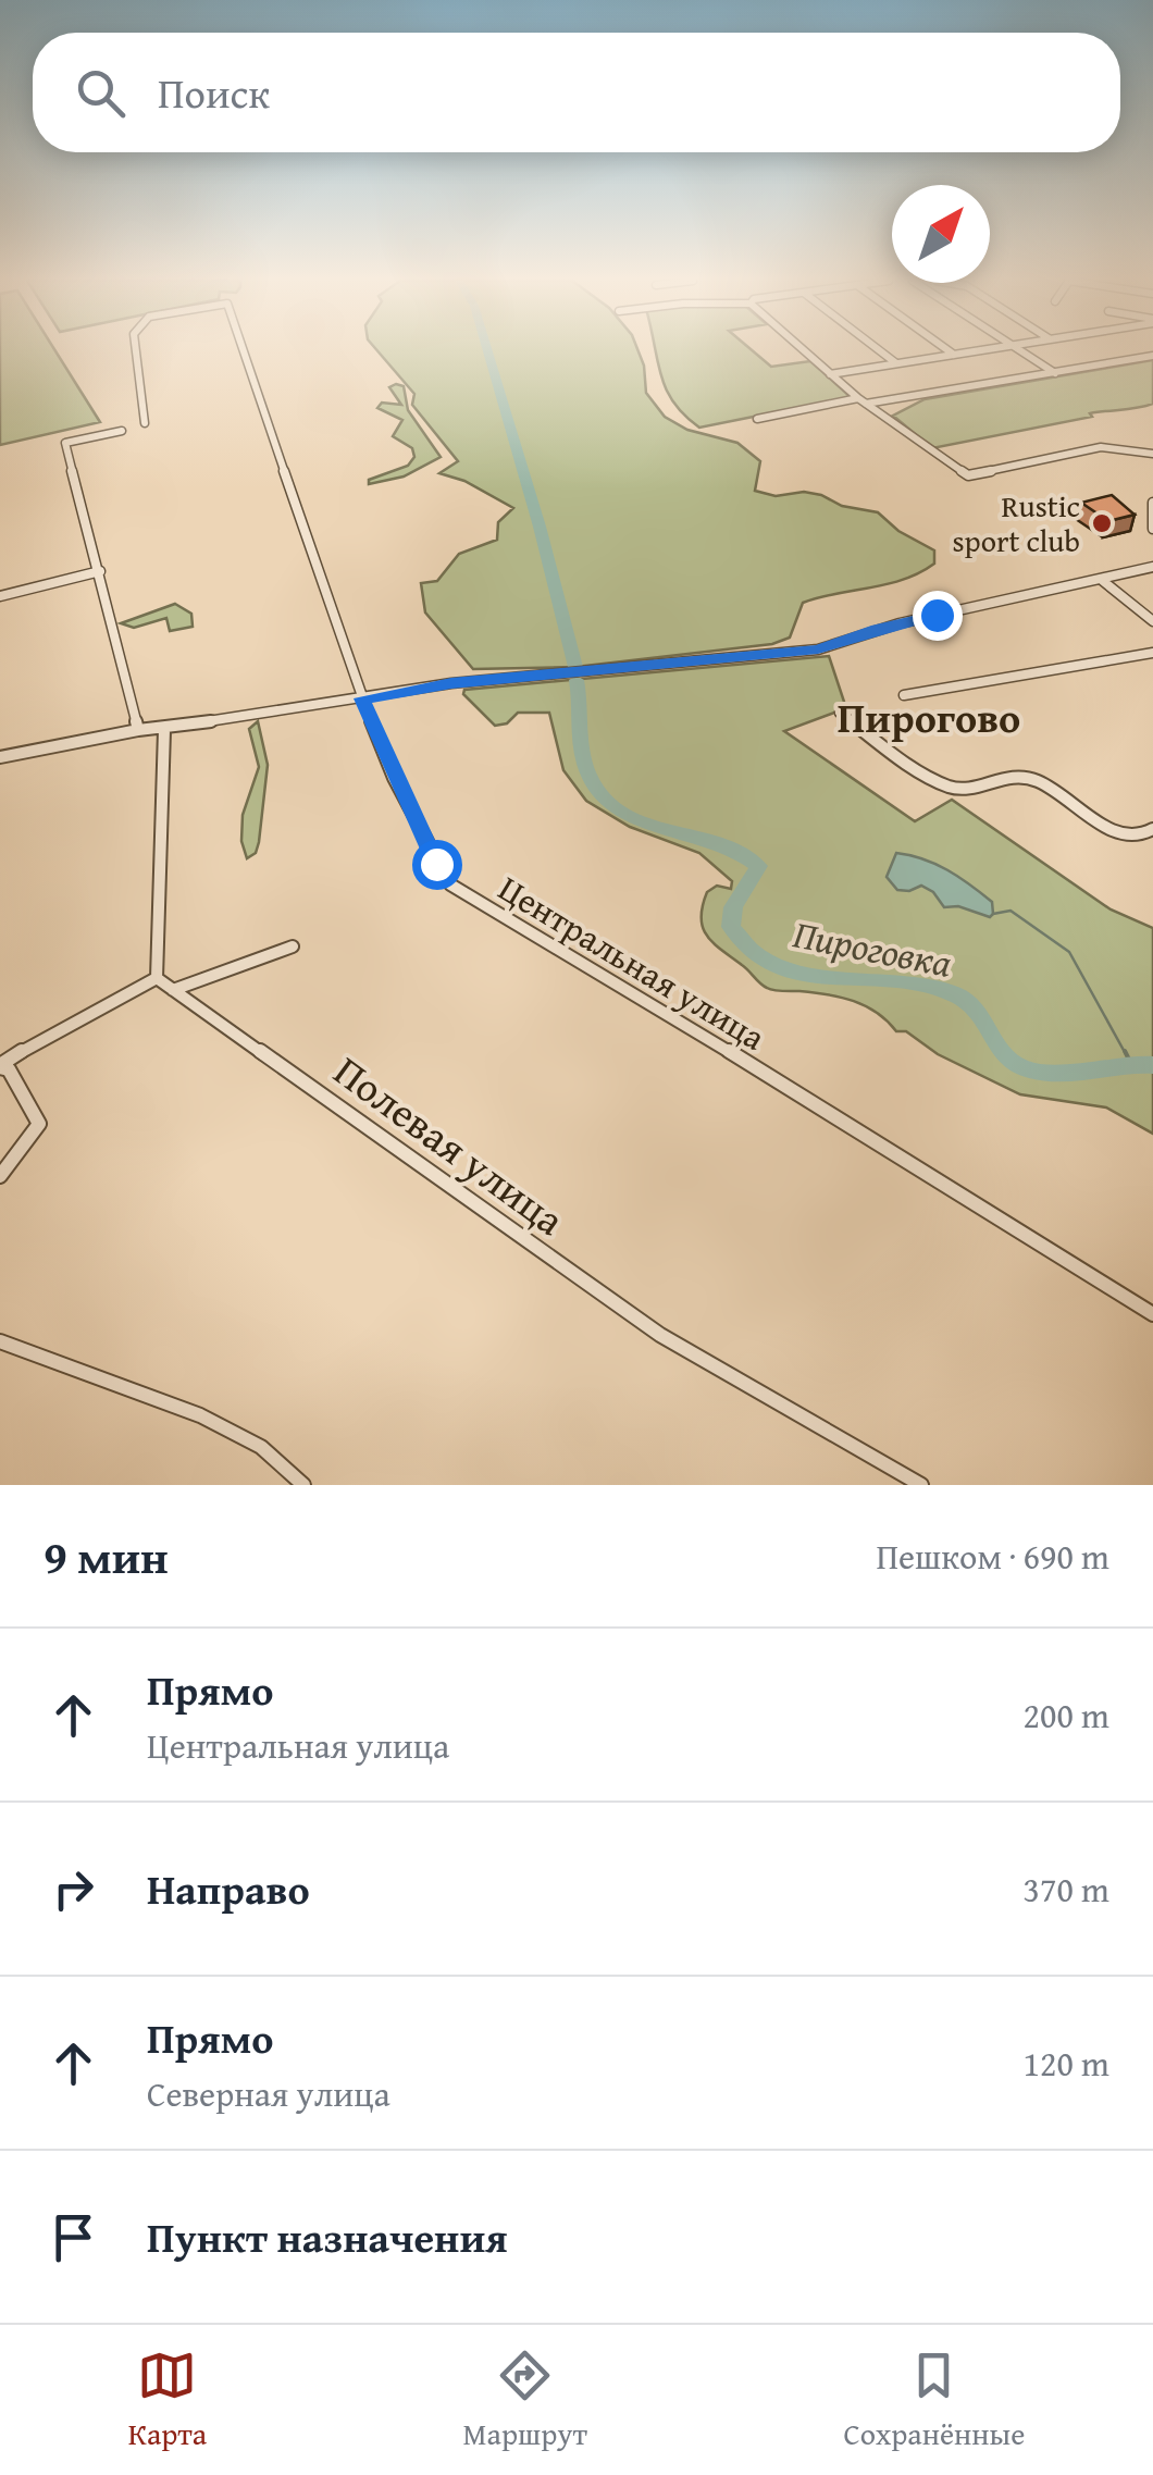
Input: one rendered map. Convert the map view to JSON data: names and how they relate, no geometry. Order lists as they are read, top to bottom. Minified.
{"streets":{"street":["Центральная улица","Полевая улица"]},"districts":["Пирогово"],"water":["Пироговка"],"places":["Rustic sport club"],"north":"top right","page":{"search":"Поиск","heading":["9 мин","Пешком · 690 m"],"list":[["Прямо","Центральная улица","200 m"],["Направо","370 m"],["Прямо","Северная улица","120 m"],"Пункт назначения"],"nav":["Карта","Маршрут","Сохранённые"]}}
